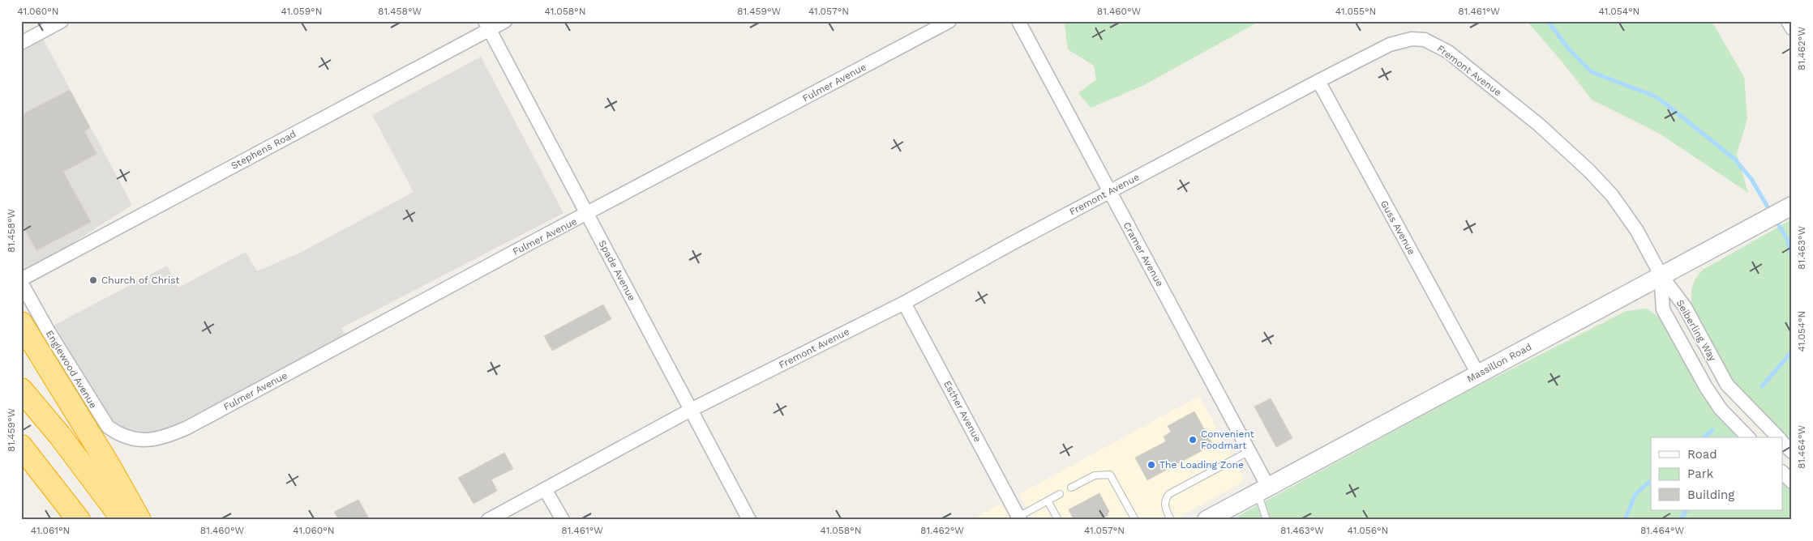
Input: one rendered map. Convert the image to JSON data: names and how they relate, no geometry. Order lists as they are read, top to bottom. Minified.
{"streets":{"street":["Fremont Avenue","Fulmer Avenue","Stephens Road","Guss Avenue","Cramer Avenue","Spade Avenue","Seiberling Way","Massillon Road","Englewood Avenue","Esther Avenue"]},"crossings":[["Fremont Avenue","Guss Avenue"],["Fremont Avenue","Cramer Avenue"],["Fremont Avenue","Spade Avenue"],["Fremont Avenue","Seiberling Way"],["Fremont Avenue","Massillon Road"],["Fremont Avenue","Esther Avenue"],["Fulmer Avenue","Spade Avenue"],["Fulmer Avenue","Englewood Avenue"],["Stephens Road","Spade Avenue"],["Stephens Road","Englewood Avenue"],["Guss Avenue","Massillon Road"],["Cramer Avenue","Massillon Road"],["Seiberling Way","Massillon Road"]],"places":["Church of Christ","Convenient Foodmart","The Loading Zone"],"legend":["Road","Park","Building"],"coordinates":["41.060°N","41.059°N","81.458°W","41.058°N","81.459°W","41.057°N","81.460°W","41.055°N","81.461°W","41.054°N","81.462°W","81.463°W","81.464°W","41.061°N","41.056°N"]}
